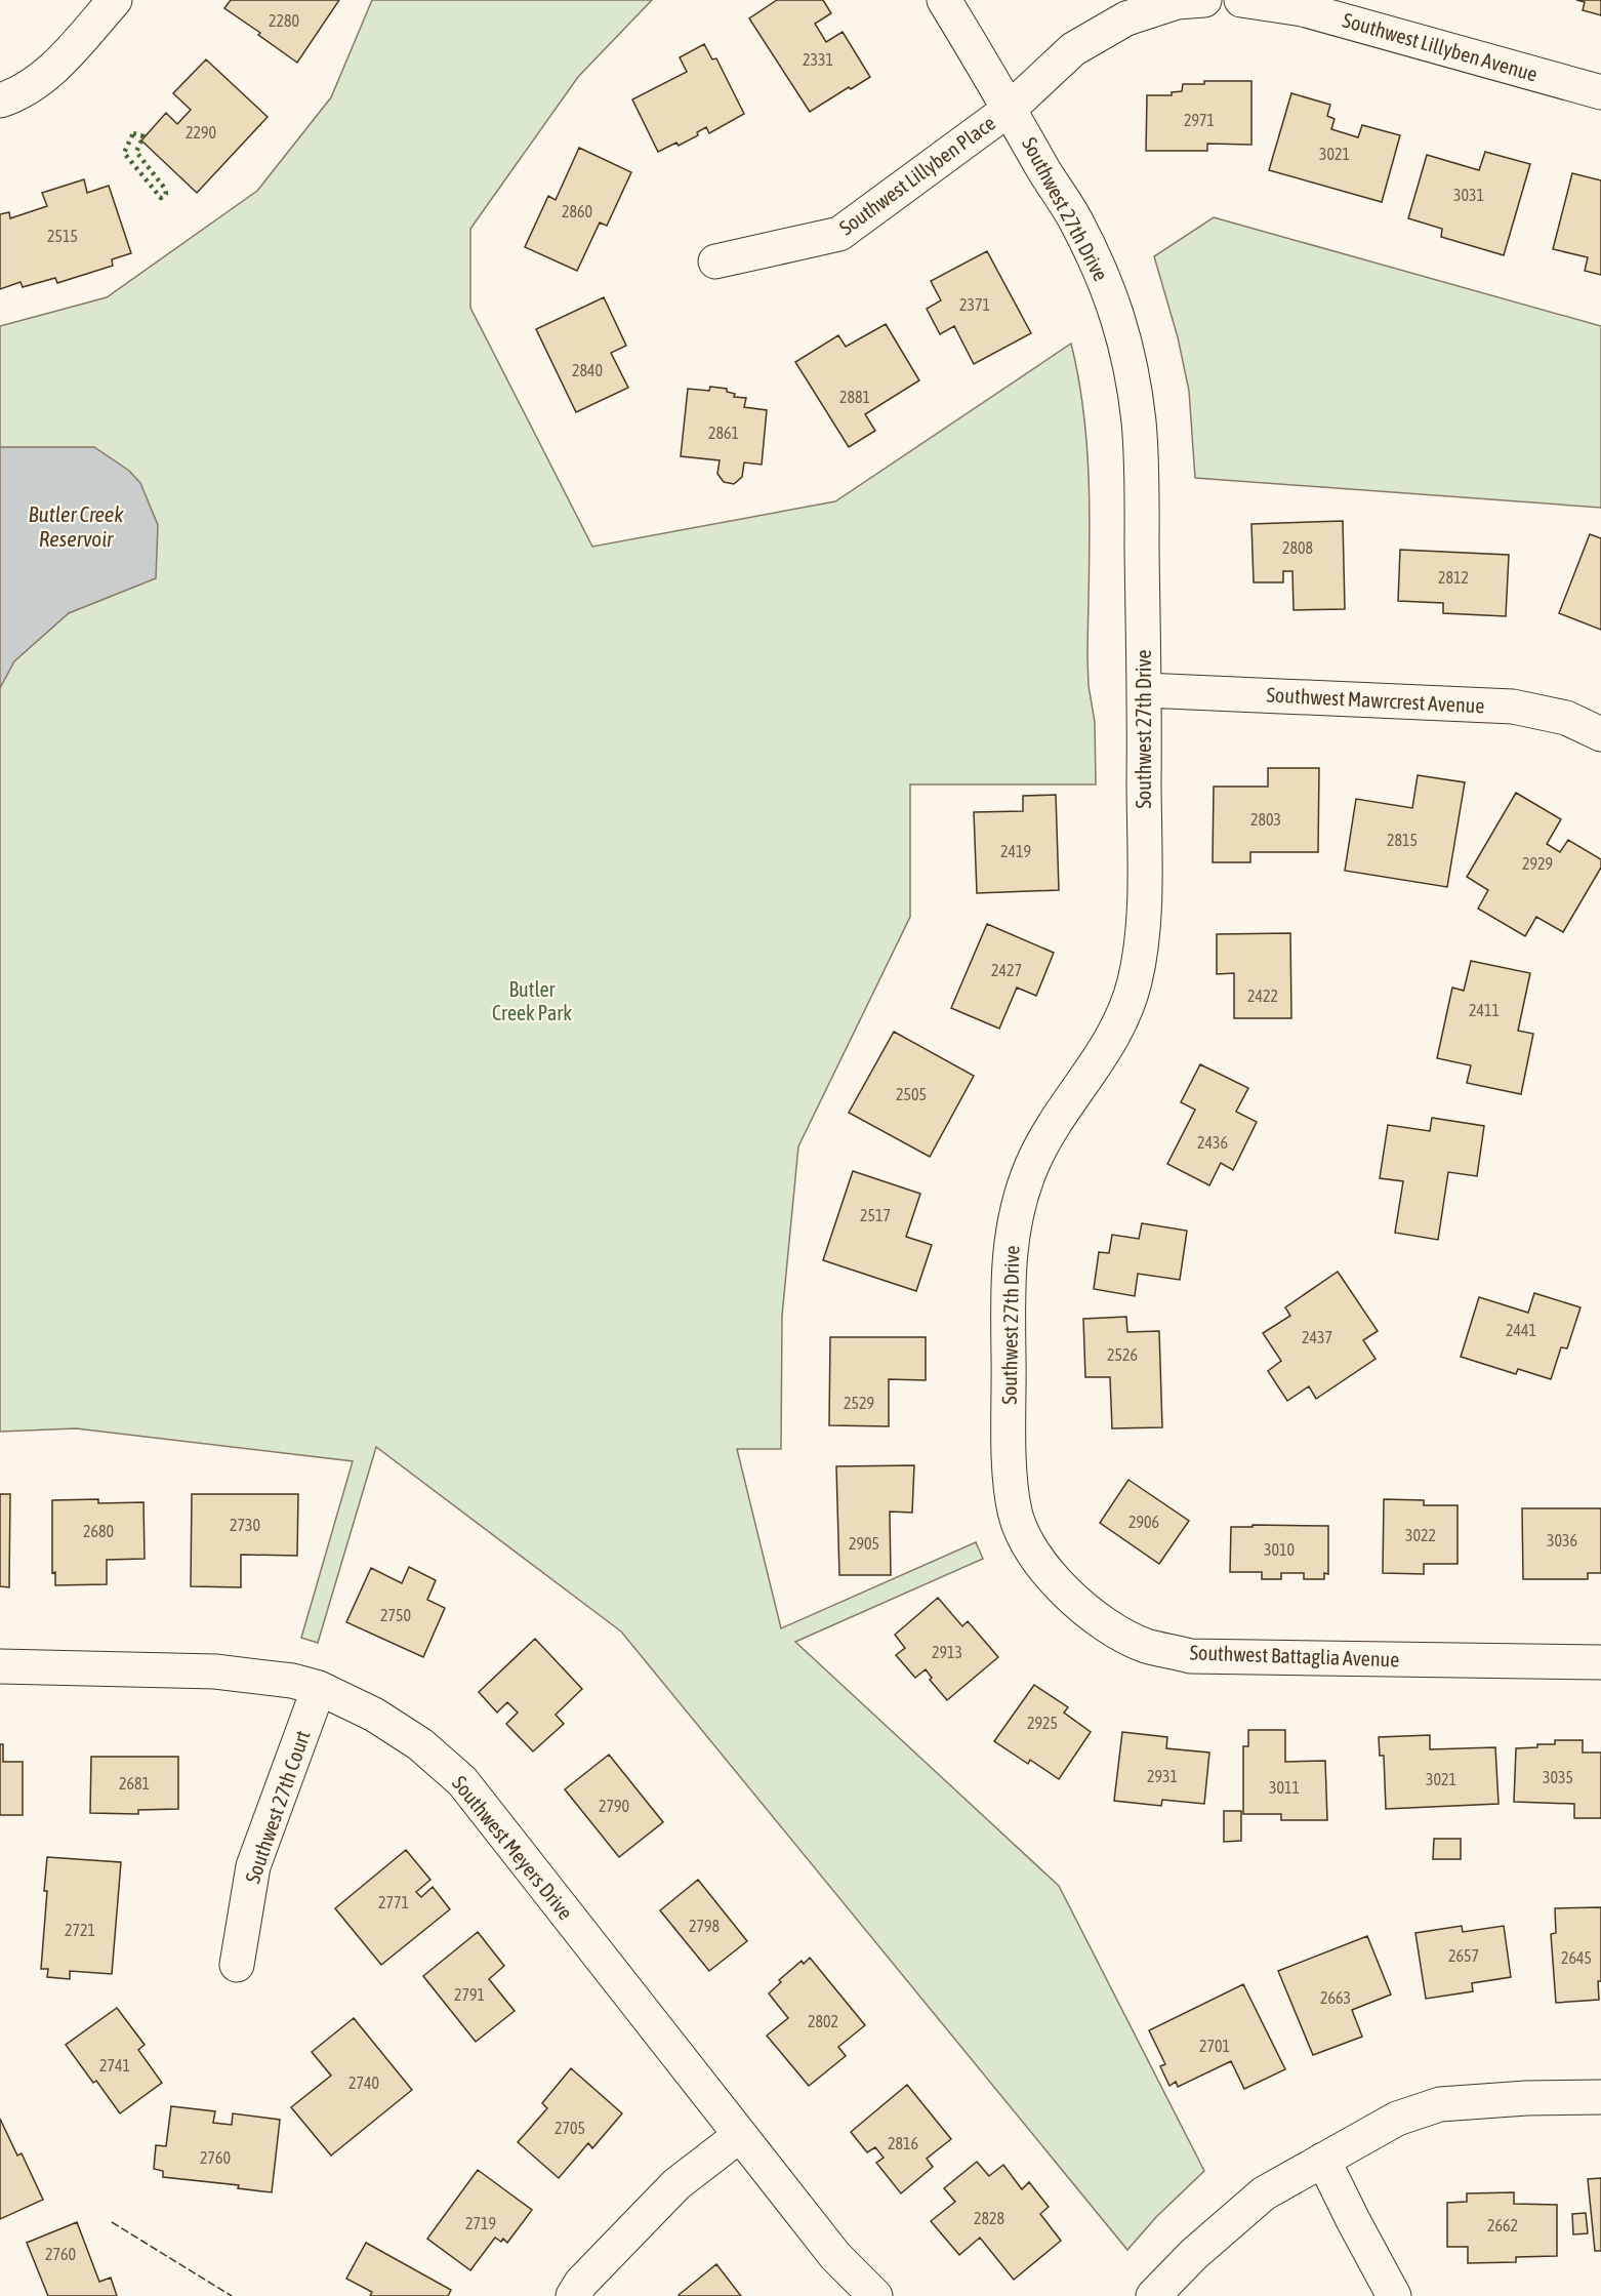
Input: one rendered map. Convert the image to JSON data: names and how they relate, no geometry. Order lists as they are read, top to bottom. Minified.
{"streets":{"street":["Southwest Lillyben Avenue","Southwest Lillyben Place","Southwest 27th Drive","Southwest Mawrcrest Avenue","Southwest Battaglia Avenue","Southwest 27th Court","Southwest Meyers Drive"]},"crossings":[["Southwest Lillyben Place","Southwest 27th Drive"],["Southwest 27th Drive","Southwest Mawrcrest Avenue"],["Southwest 27th Drive","Southwest Battaglia Avenue"],["Southwest 27th Court","Southwest Meyers Drive"]],"water":["Butler Creek Reservoir"],"parks":["Butler Creek Park"],"house_numbers":["2280","2331","2971","2290","3021","3031","2860","2515","2371","2840","2881","2861","2808","2812","2803","2815","2419","2929","2427","2422","2411","2505","2436","2517","2441","2437","2526","2529","2906","2730","2680","3022","3036","2905","3010","2750","2913","2925","2931","3035","3021","2681","3011","2790","2771","2798","2721","2657","2645","2791","2663","2802","2701","2741","2740","2705","2816","2760","2828","2719","2662","2760"]}
